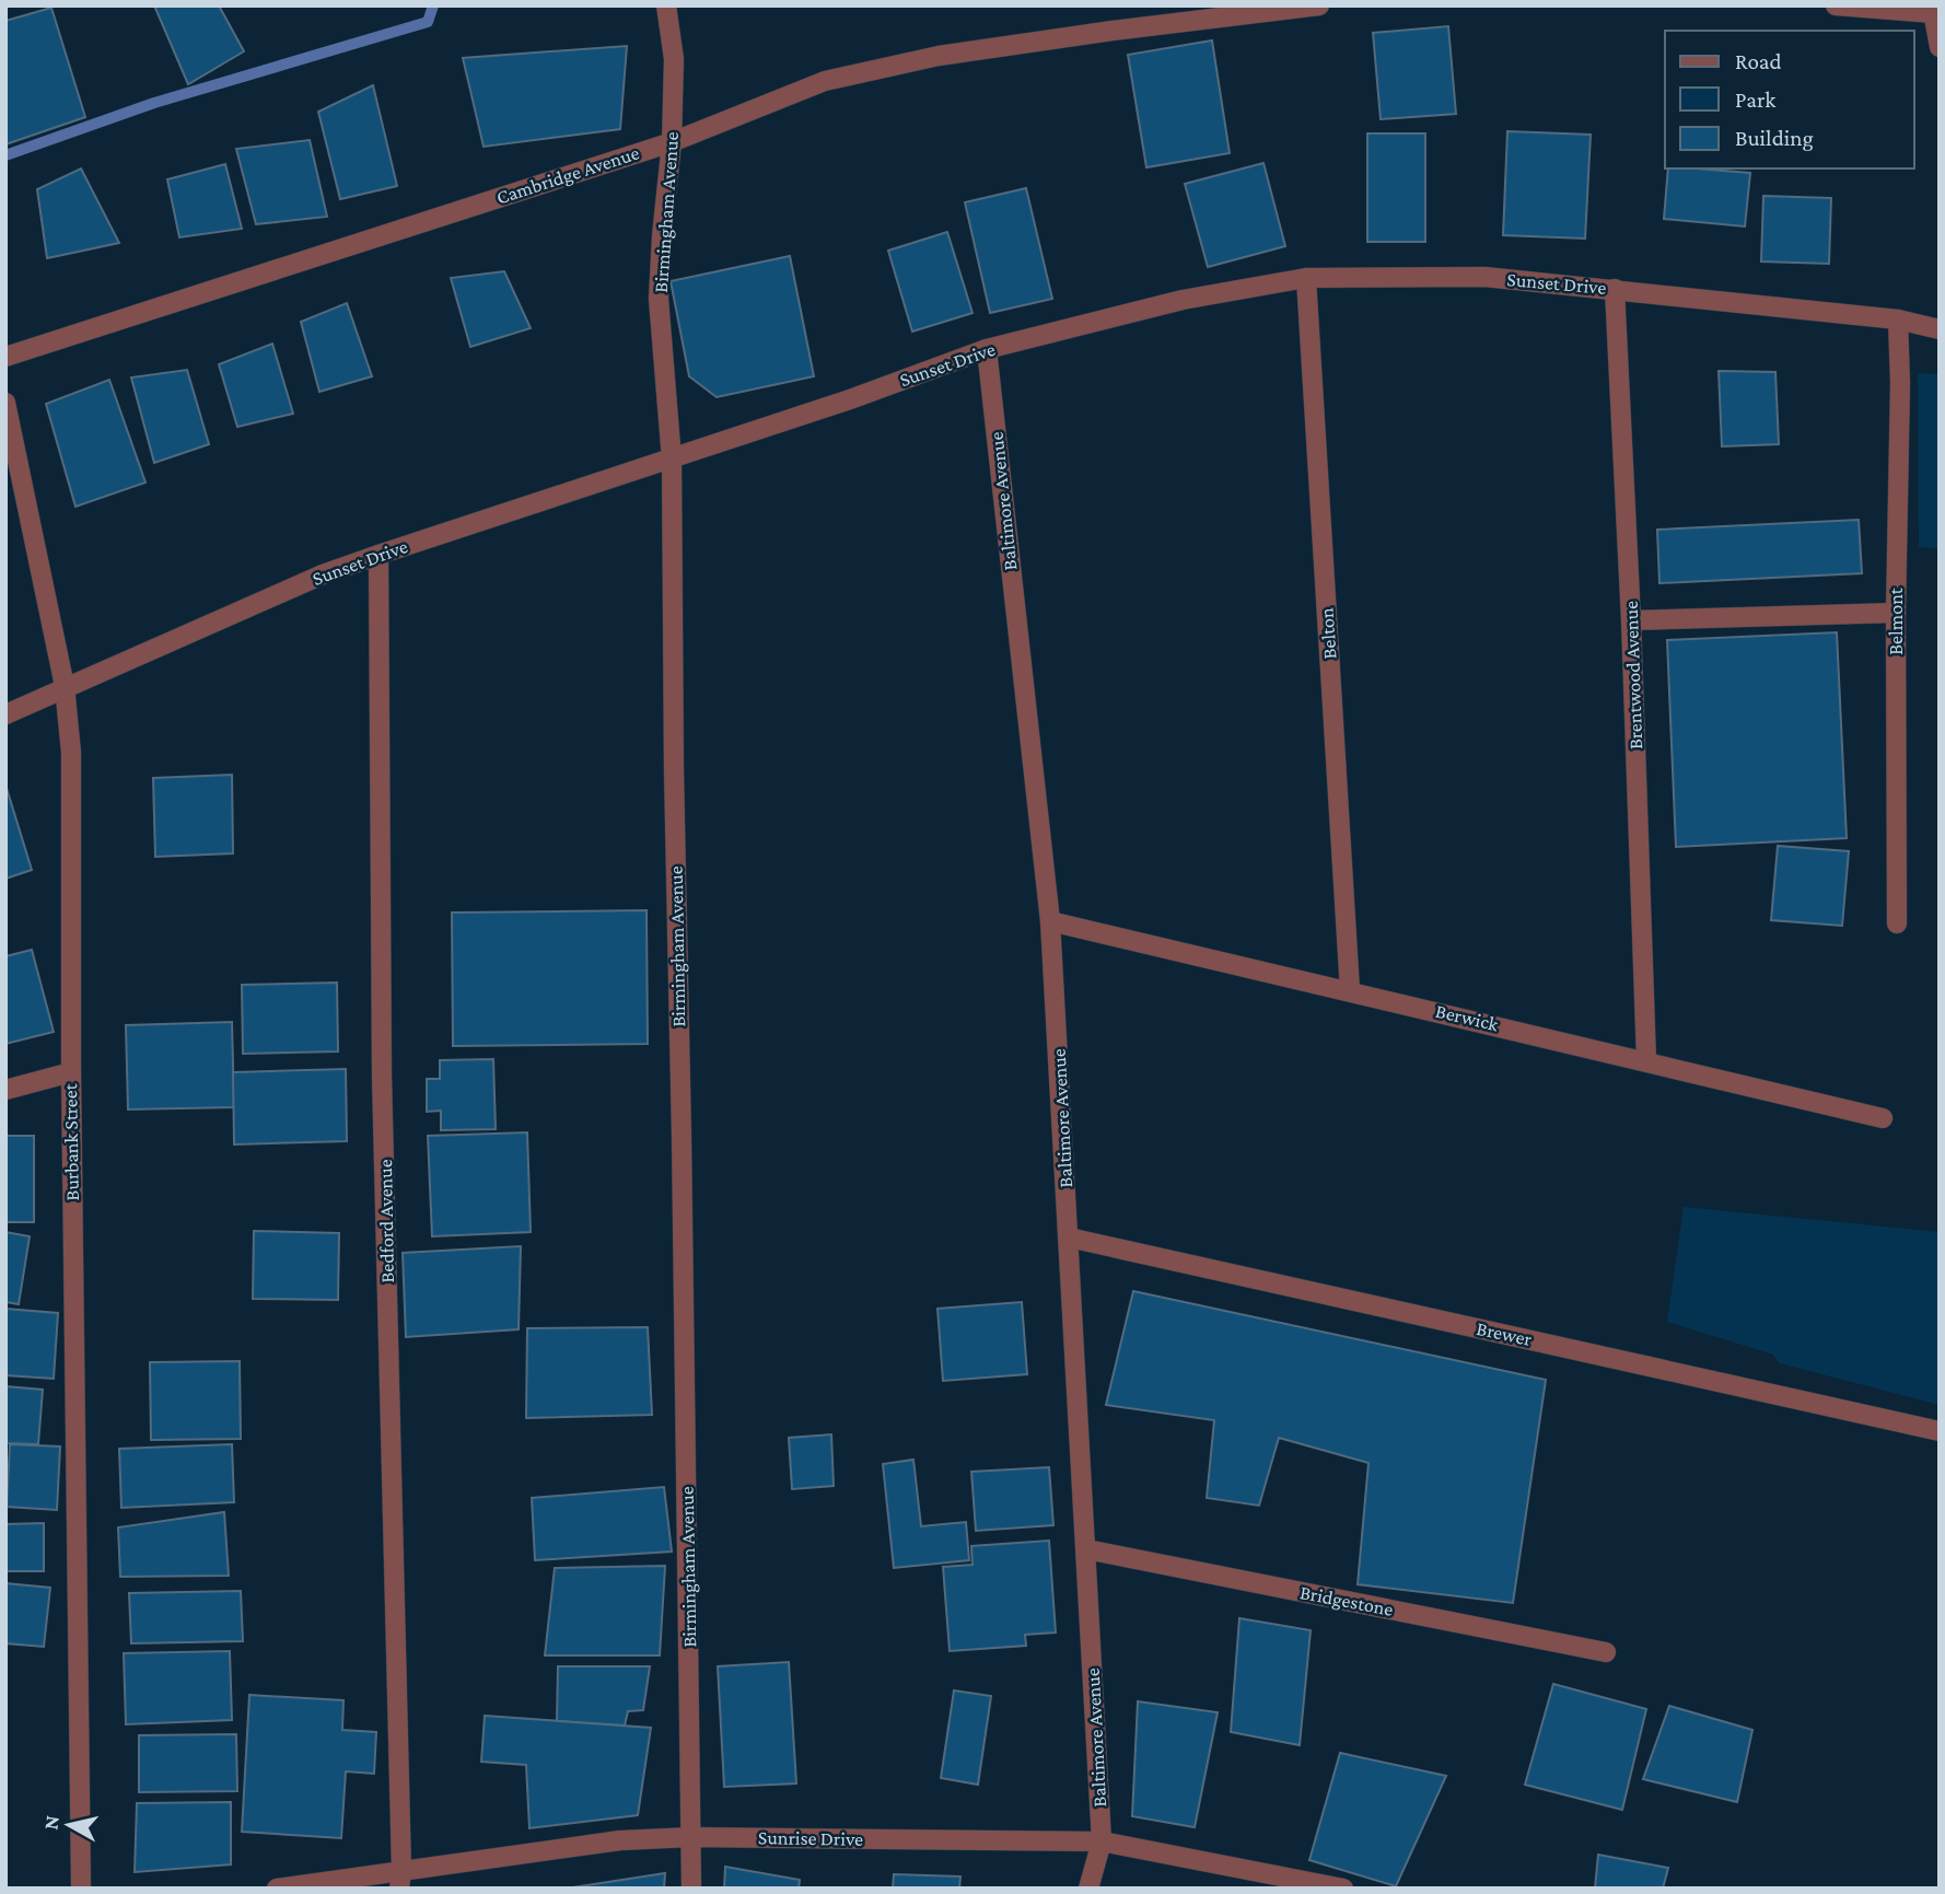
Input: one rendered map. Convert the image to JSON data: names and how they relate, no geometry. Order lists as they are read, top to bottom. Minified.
{"streets":{"street":["Cambridge Avenue","Birmingham Avenue","Sunset Drive","Baltimore Avenue","Belmont","Belton","Brentwood Avenue","Berwick","Burbank Street","Bedford Avenue","Brewer","Bridgestone","Sunrise Drive"]},"crossings":[["Cambridge Avenue","Birmingham Avenue"],["Birmingham Avenue","Sunset Drive"],["Birmingham Avenue","Sunrise Drive"],["Sunset Drive","Baltimore Avenue"],["Sunset Drive","Belmont"],["Sunset Drive","Belton"],["Sunset Drive","Brentwood Avenue"],["Sunset Drive","Burbank Street"],["Sunset Drive","Bedford Avenue"],["Baltimore Avenue","Berwick"],["Baltimore Avenue","Brewer"],["Baltimore Avenue","Bridgestone"],["Baltimore Avenue","Sunrise Drive"],["Belton","Berwick"],["Brentwood Avenue","Berwick"],["Bedford Avenue","Sunrise Drive"]],"legend":["Road","Park","Building"],"north":"left"}
